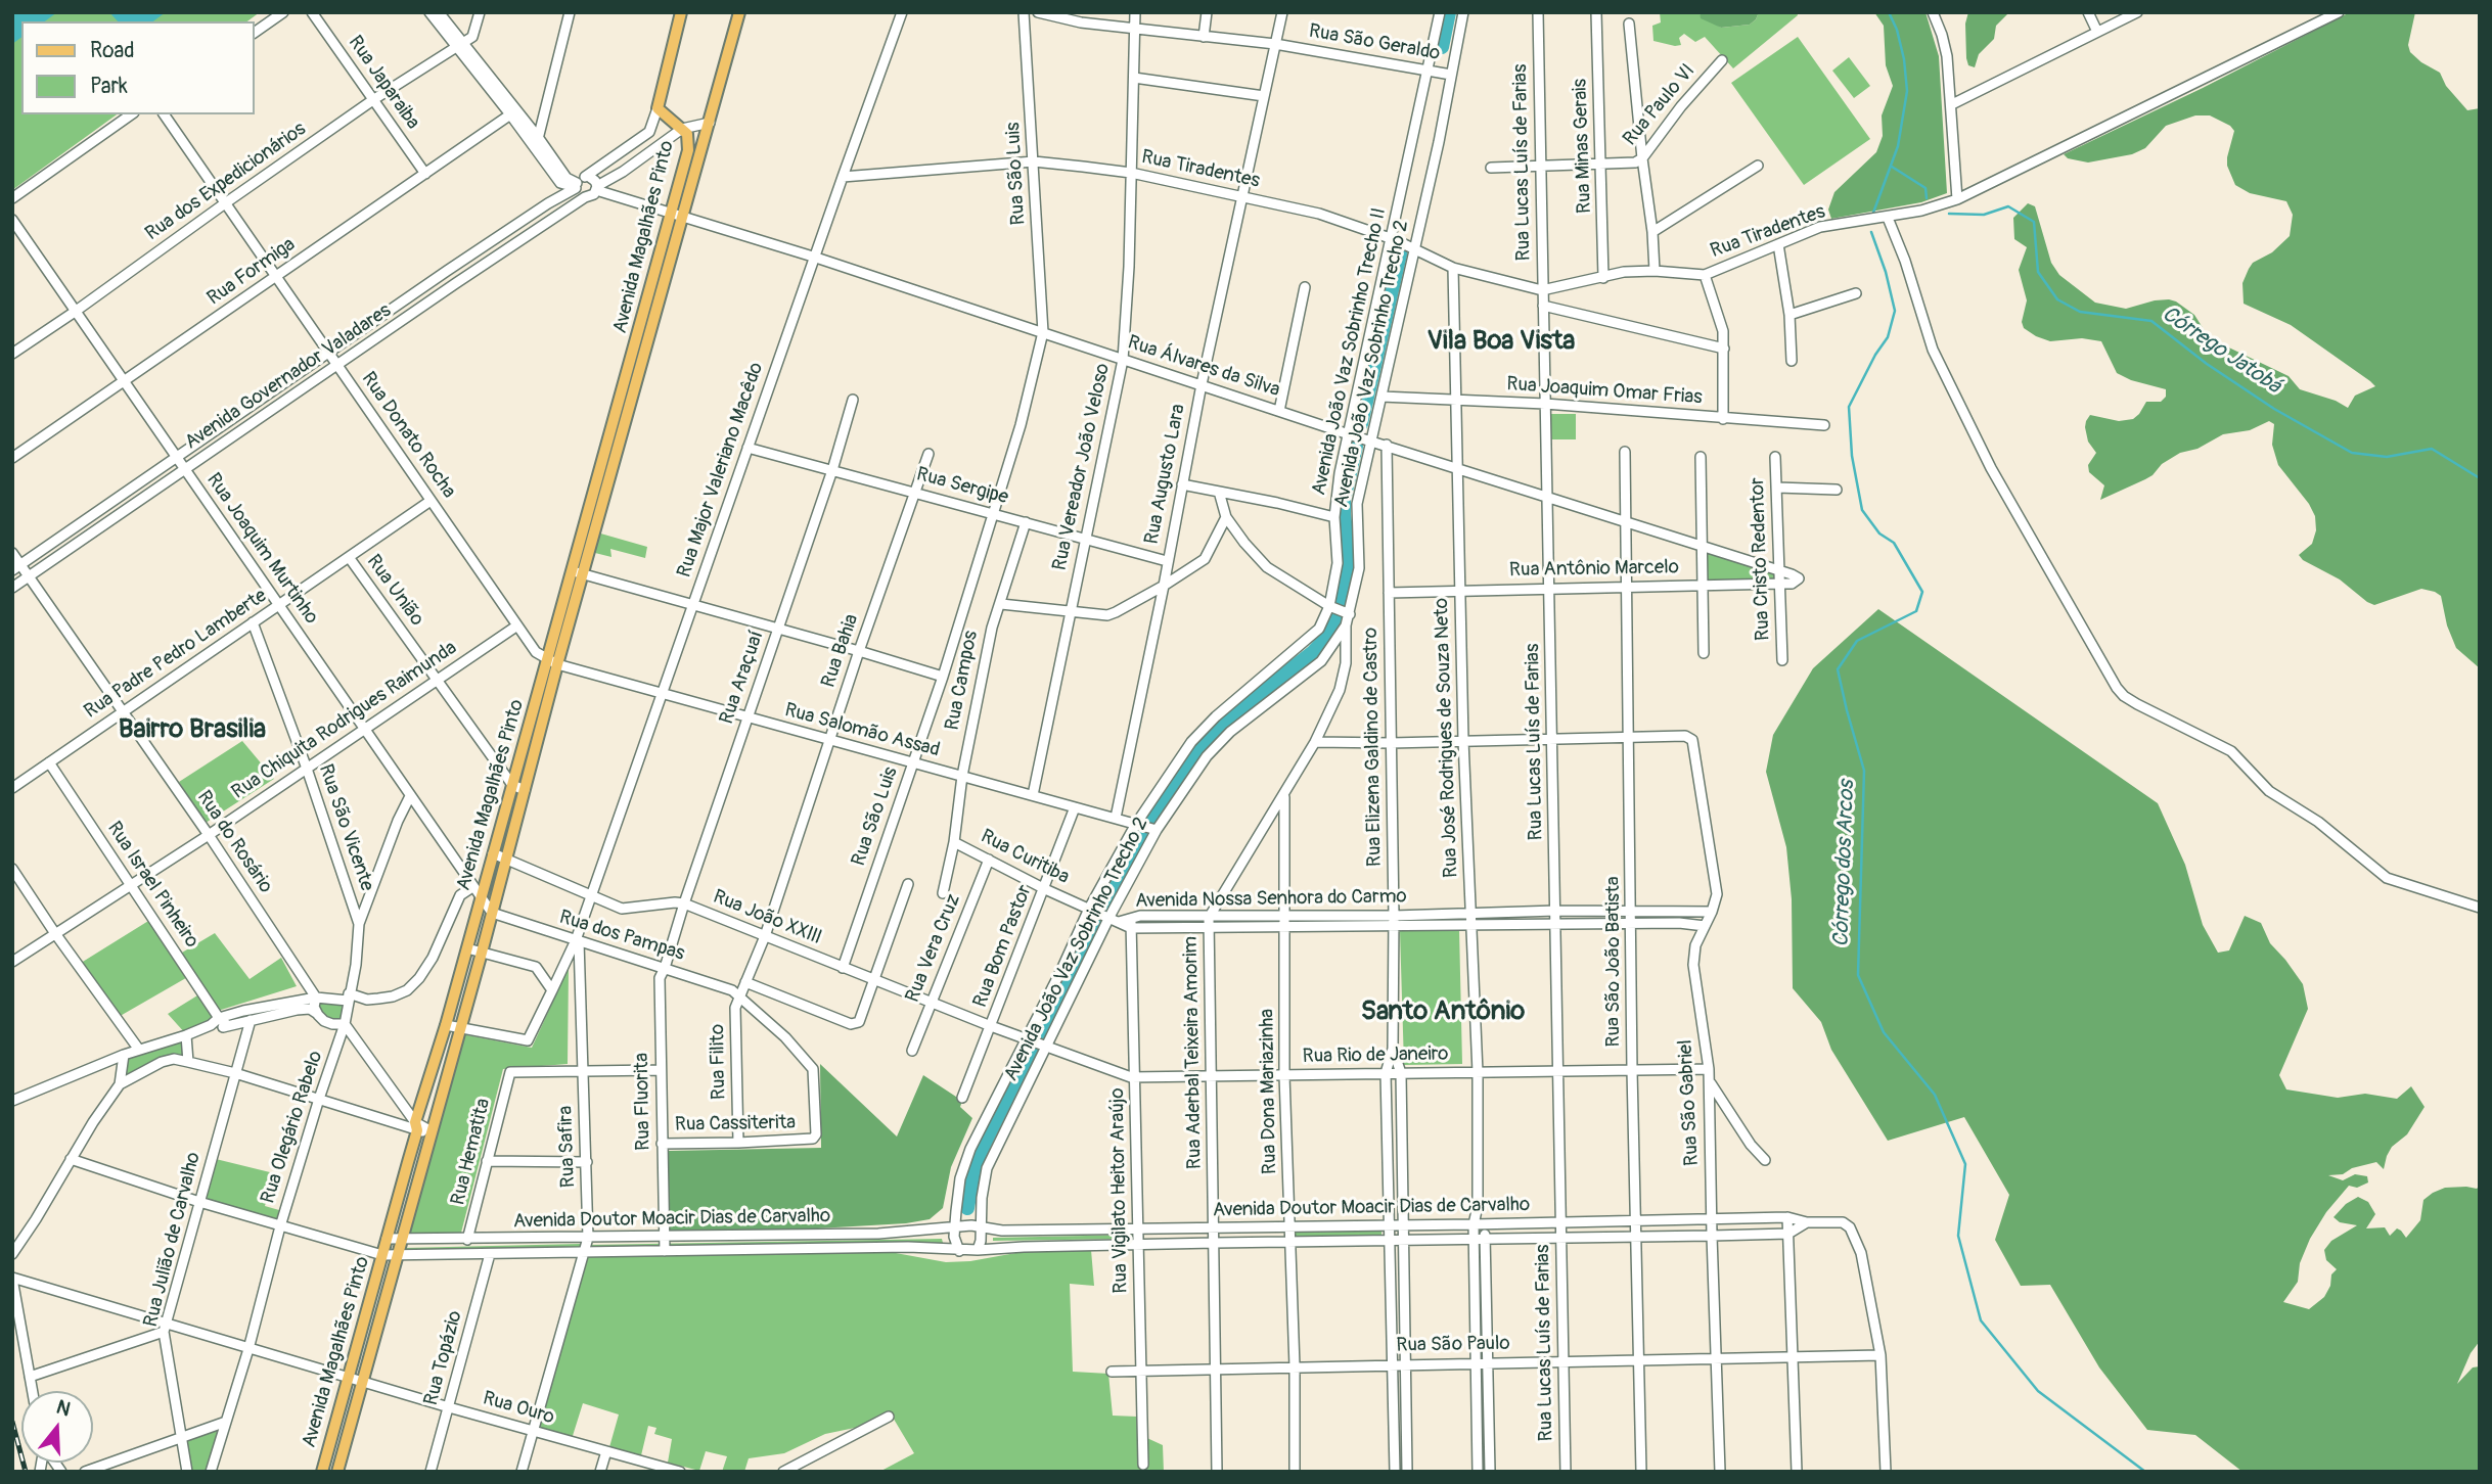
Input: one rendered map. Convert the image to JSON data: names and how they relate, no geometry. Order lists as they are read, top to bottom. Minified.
{"streets":{"main road":["Avenida Magalhães Pinto"],"street":["Rua São Geraldo","Rua Japaraiba","Rua Paulo VI","Rua Minas Gerais","Rua Lucas Luís de Farias","Rua Tiradentes","Rua São Luis","Rua dos Expedicionários","Rua Formiga","Avenida João Vaz Sobrinho Trecho II","Avenida João Vaz Sobrinho Trecho 2","Rua Álvares da Silva","Avenida Governador Valadares","Rua Joaquim Omar Frias","Rua Donato Rocha","Rua Vereador João Veloso","Rua Major Valeriano Macêdo","Rua Augusto Lara","Rua Sergipe","Rua Joaquim Murtinho","Rua Cristo Redentor","Rua Antônio Marcelo","Rua União","Rua Bahia","Rua Padre Pedro Lamberte","Rua Araçuaí","Rua Campos","Rua Chiquita Rodrigues Raimunda","Rua Salomão Assad","Rua José Rodrigues de Souza Neto","Rua Elizena Galdino de Castro","Rua São Vicente","Rua do Rosário","Rua Curitiba","Rua Israel Pinheiro","Avenida Nossa Senhora do Carmo","Rua João XXlll","Rua dos Pampas","Rua Bom Pastor","Rua Vera Cruz","Rua São João Batista","Rua Aderbal Teixeira Amorim","Rua Rio de Janeiro","Rua Filito","Rua Dona Mariazinha","Rua Fluorita","Rua São Gabriel","Rua Cassiterita","Rua Olegário Rabelo","Rua Safira","Rua Hematita","Rua Vigilato Heitor Araújo","Avenida Doutor Moacir Dias de Carvalho","Rua Julião de Carvalho","Rua São Paulo","Rua Topázio","Rua Ouro"]},"crossings":[["Rua São Geraldo","Avenida João Vaz Sobrinho Trecho II"],["Rua São Geraldo","Avenida João Vaz Sobrinho Trecho 2"],["Rua São Geraldo","Rua Vereador João Veloso"],["Rua São Geraldo","Rua Augusto Lara"],["Rua Japaraiba","Rua dos Expedicionários"],["Rua Japaraiba","Rua Formiga"],["Rua Paulo VI","Rua Minas Gerais"],["Rua Paulo VI","Rua Lucas Luís de Farias"],["Rua Minas Gerais","Rua Tiradentes"],["Rua Lucas Luís de Farias","Rua Tiradentes"],["Rua Lucas Luís de Farias","Rua Álvares da Silva"],["Rua Lucas Luís de Farias","Rua Joaquim Omar Frias"],["Rua Lucas Luís de Farias","Rua Antônio Marcelo"],["Rua Lucas Luís de Farias","Avenida Nossa Senhora do Carmo"],["Rua Lucas Luís de Farias","Rua Rio de Janeiro"],["Rua Lucas Luís de Farias","Avenida Doutor Moacir Dias de Carvalho"],["Rua Lucas Luís de Farias","Rua São Paulo"],["Rua Tiradentes","Rua São Luis"],["Rua Tiradentes","Avenida João Vaz Sobrinho Trecho II"],["Rua Tiradentes","Avenida João Vaz Sobrinho Trecho 2"],["Rua Tiradentes","Rua Vereador João Veloso"],["Rua Tiradentes","Rua Major Valeriano Macêdo"],["Rua Tiradentes","Rua Augusto Lara"],["Rua Tiradentes","Rua José Rodrigues de Souza Neto"],["Rua São Luis","Rua Álvares da Silva"],["Rua São Luis","Rua Sergipe"],["Rua São Luis","Rua Salomão Assad"],["Rua São Luis","Rua João XXlll"],["Rua dos Expedicionários","Rua Donato Rocha"],["Rua dos Expedicionários","Rua Joaquim Murtinho"],["Avenida Magalhães Pinto","Rua Álvares da Silva"],["Avenida Magalhães Pinto","Rua Donato Rocha"],["Avenida Magalhães Pinto","Rua Joaquim Murtinho"],["Avenida Magalhães Pinto","Rua União"],["Avenida Magalhães Pinto","Rua Salomão Assad"],["Avenida Magalhães Pinto","Rua João XXlll"],["Avenida Magalhães Pinto","Rua dos Pampas"],["Avenida Magalhães Pinto","Avenida Doutor Moacir Dias de Carvalho"],["Avenida Magalhães Pinto","Rua Ouro"],["Rua Formiga","Rua Donato Rocha"],["Rua Formiga","Rua Joaquim Murtinho"],["Avenida João Vaz Sobrinho Trecho II","Rua Álvares da Silva"],["Avenida João Vaz Sobrinho Trecho II","Rua Salomão Assad"],["Avenida João Vaz Sobrinho Trecho II","Rua Curitiba"],["Avenida João Vaz Sobrinho Trecho II","Rua João XXlll"],["Avenida João Vaz Sobrinho Trecho II","Avenida Doutor Moacir Dias de Carvalho"],["Avenida João Vaz Sobrinho Trecho 2","Rua Álvares da Silva"],["Avenida João Vaz Sobrinho Trecho 2","Rua Joaquim Omar Frias"],["Avenida João Vaz Sobrinho Trecho 2","Rua Salomão Assad"],["Avenida João Vaz Sobrinho Trecho 2","Rua Curitiba"],["Avenida João Vaz Sobrinho Trecho 2","Avenida Nossa Senhora do Carmo"],["Avenida João Vaz Sobrinho Trecho 2","Rua João XXlll"],["Avenida João Vaz Sobrinho Trecho 2","Rua Aderbal Teixeira Amorim"],["Avenida João Vaz Sobrinho Trecho 2","Rua Rio de Janeiro"],["Avenida João Vaz Sobrinho Trecho 2","Avenida Doutor Moacir Dias de Carvalho"],["Rua Álvares da Silva","Avenida Governador Valadares"],["Rua Álvares da Silva","Rua Vereador João Veloso"],["Rua Álvares da Silva","Rua Major Valeriano Macêdo"],["Rua Álvares da Silva","Rua Augusto Lara"],["Rua Álvares da Silva","Rua Cristo Redentor"],["Rua Álvares da Silva","Rua Antônio Marcelo"],["Rua Álvares da Silva","Rua José Rodrigues de Souza Neto"],["Rua Álvares da Silva","Rua Elizena Galdino de Castro"],["Rua Álvares da Silva","Rua São João Batista"],["Avenida Governador Valadares","Rua Donato Rocha"],["Avenida Governador Valadares","Rua Joaquim Murtinho"],["Avenida Governador Valadares","Rua do Rosário"],["Rua Joaquim Omar Frias","Rua José Rodrigues de Souza Neto"],["Rua Donato Rocha","Rua Padre Pedro Lamberte"],["Rua Donato Rocha","Rua Chiquita Rodrigues Raimunda"],["Rua Donato Rocha","Rua Salomão Assad"],["Rua Vereador João Veloso","Rua Sergipe"],["Rua Vereador João Veloso","Rua Salomão Assad"],["Rua Major Valeriano Macêdo","Rua Sergipe"],["Rua Major Valeriano Macêdo","Rua Salomão Assad"],["Rua Major Valeriano Macêdo","Rua João XXlll"],["Rua Major Valeriano Macêdo","Rua dos Pampas"],["Rua Major Valeriano Macêdo","Rua Safira"],["Rua Augusto Lara","Rua Sergipe"],["Rua Augusto Lara","Rua Salomão Assad"],["Rua Sergipe","Rua Bahia"],["Rua Sergipe","Rua Araçuaí"],["Rua Sergipe","Rua Campos"],["Rua Joaquim Murtinho","Rua Padre Pedro Lamberte"],["Rua Joaquim Murtinho","Rua Chiquita Rodrigues Raimunda"],["Rua Joaquim Murtinho","Rua Olegário Rabelo"],["Rua Cristo Redentor","Rua Antônio Marcelo"],["Rua Antônio Marcelo","Rua José Rodrigues de Souza Neto"],["Rua Antônio Marcelo","Rua Elizena Galdino de Castro"],["Rua Antônio Marcelo","Rua São João Batista"],["Rua União","Rua Padre Pedro Lamberte"],["Rua União","Rua Chiquita Rodrigues Raimunda"],["Rua Bahia","Rua Salomão Assad"],["Rua Bahia","Rua João XXlll"],["Rua Bahia","Rua Filito"],["Rua Padre Pedro Lamberte","Rua São Vicente"],["Rua Padre Pedro Lamberte","Rua do Rosário"],["Rua Padre Pedro Lamberte","Rua Israel Pinheiro"],["Rua Araçuaí","Rua Salomão Assad"],["Rua Araçuaí","Rua João XXlll"],["Rua Araçuaí","Rua dos Pampas"],["Rua Araçuaí","Rua Fluorita"],["Rua Campos","Rua Salomão Assad"],["Rua Campos","Rua Curitiba"],["Rua Chiquita Rodrigues Raimunda","Rua São Vicente"],["Rua Chiquita Rodrigues Raimunda","Rua do Rosário"],["Rua Chiquita Rodrigues Raimunda","Rua Israel Pinheiro"],["Rua Salomão Assad","Rua Bom Pastor"],["Rua José Rodrigues de Souza Neto","Avenida Nossa Senhora do Carmo"],["Rua José Rodrigues de Souza Neto","Rua Rio de Janeiro"],["Rua José Rodrigues de Souza Neto","Avenida Doutor Moacir Dias de Carvalho"],["Rua José Rodrigues de Souza Neto","Rua São Paulo"],["Rua Elizena Galdino de Castro","Avenida Nossa Senhora do Carmo"],["Rua Elizena Galdino de Castro","Rua Rio de Janeiro"],["Rua Elizena Galdino de Castro","Avenida Doutor Moacir Dias de Carvalho"],["Rua Elizena Galdino de Castro","Rua São Paulo"],["Rua São Vicente","Rua Olegário Rabelo"],["Rua Curitiba","Avenida Nossa Senhora do Carmo"],["Rua Curitiba","Rua Bom Pastor"],["Rua Curitiba","Rua Vera Cruz"],["Avenida Nossa Senhora do Carmo","Rua São João Batista"],["Avenida Nossa Senhora do Carmo","Rua Aderbal Teixeira Amorim"],["Avenida Nossa Senhora do Carmo","Rua Dona Mariazinha"],["Avenida Nossa Senhora do Carmo","Rua São Gabriel"],["Avenida Nossa Senhora do Carmo","Rua Vigilato Heitor Araújo"],["Rua João XXlll","Rua Bom Pastor"],["Rua João XXlll","Rua Vera Cruz"],["Rua João XXlll","Rua Rio de Janeiro"],["Rua dos Pampas","Rua Filito"],["Rua dos Pampas","Rua Fluorita"],["Rua dos Pampas","Rua Cassiterita"],["Rua dos Pampas","Rua Safira"],["Rua São João Batista","Rua Rio de Janeiro"],["Rua São João Batista","Rua São Gabriel"],["Rua São João Batista","Avenida Doutor Moacir Dias de Carvalho"],["Rua São João Batista","Rua São Paulo"],["Rua Aderbal Teixeira Amorim","Rua Rio de Janeiro"],["Rua Aderbal Teixeira Amorim","Rua Dona Mariazinha"],["Rua Aderbal Teixeira Amorim","Avenida Doutor Moacir Dias de Carvalho"],["Rua Aderbal Teixeira Amorim","Rua São Paulo"],["Rua Rio de Janeiro","Rua Dona Mariazinha"],["Rua Rio de Janeiro","Rua São Gabriel"],["Rua Rio de Janeiro","Rua Vigilato Heitor Araújo"],["Rua Filito","Rua Cassiterita"],["Rua Dona Mariazinha","Avenida Doutor Moacir Dias de Carvalho"],["Rua Dona Mariazinha","Rua São Paulo"],["Rua Fluorita","Rua Cassiterita"],["Rua Fluorita","Avenida Doutor Moacir Dias de Carvalho"],["Rua São Gabriel","Avenida Doutor Moacir Dias de Carvalho"],["Rua São Gabriel","Rua São Paulo"],["Rua Olegário Rabelo","Avenida Doutor Moacir Dias de Carvalho"],["Rua Olegário Rabelo","Rua Ouro"],["Rua Safira","Rua Hematita"],["Rua Safira","Avenida Doutor Moacir Dias de Carvalho"],["Rua Safira","Rua Ouro"],["Rua Hematita","Avenida Doutor Moacir Dias de Carvalho"],["Rua Vigilato Heitor Araújo","Avenida Doutor Moacir Dias de Carvalho"],["Rua Vigilato Heitor Araújo","Rua São Paulo"],["Avenida Doutor Moacir Dias de Carvalho","Rua Julião de Carvalho"],["Avenida Doutor Moacir Dias de Carvalho","Rua São Paulo"],["Avenida Doutor Moacir Dias de Carvalho","Rua Topázio"],["Rua Julião de Carvalho","Rua Ouro"],["Rua Topázio","Rua Ouro"]],"districts":["Vila Boa Vista","Bairro Brasilia","Santo Antônio"],"water":["Córrego Jatobá","Córrego dos Arcos"],"legend":["Road","Park"],"north":"top"}
